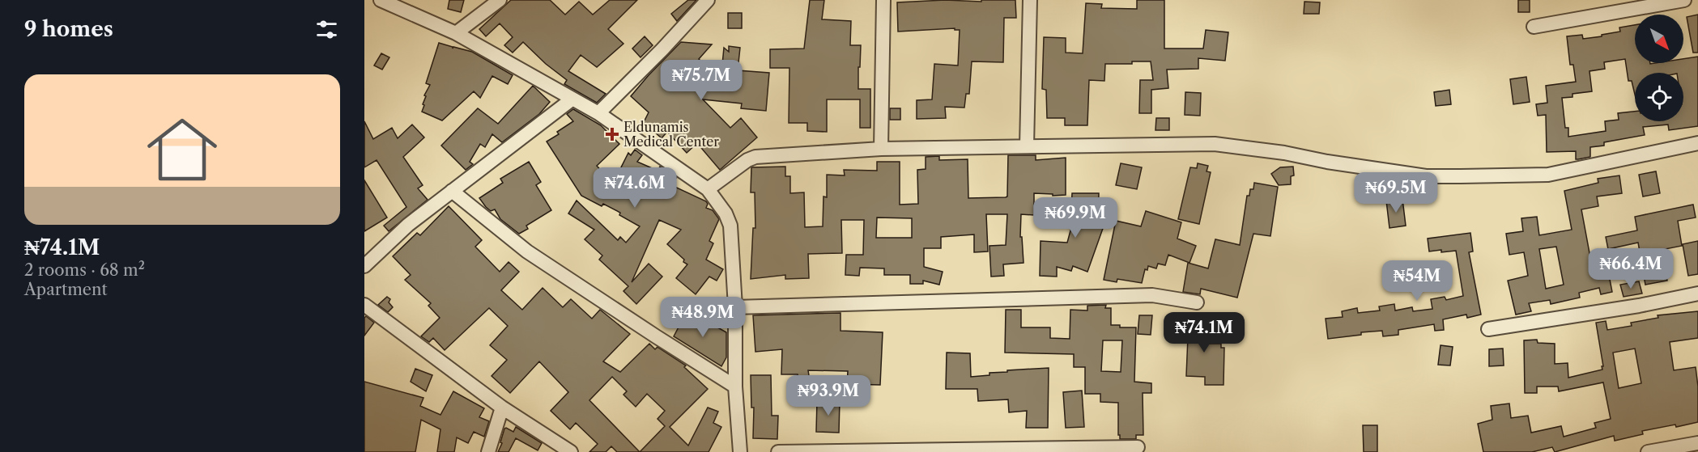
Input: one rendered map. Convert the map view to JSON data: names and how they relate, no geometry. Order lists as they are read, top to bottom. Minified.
{"places":{"health":["Eldunamis Medical Center"]},"north":"bottom right","page":{"heading":"9 homes","list":[{"name":"₦74.1M","note":"2 rooms · 68 m² · Apartment"}],"price":["₦75.7M","₦74.6M","₦69.5M","₦69.9M","₦66.4M","₦54M","₦48.9M","₦74.1M","₦93.9M"]}}
